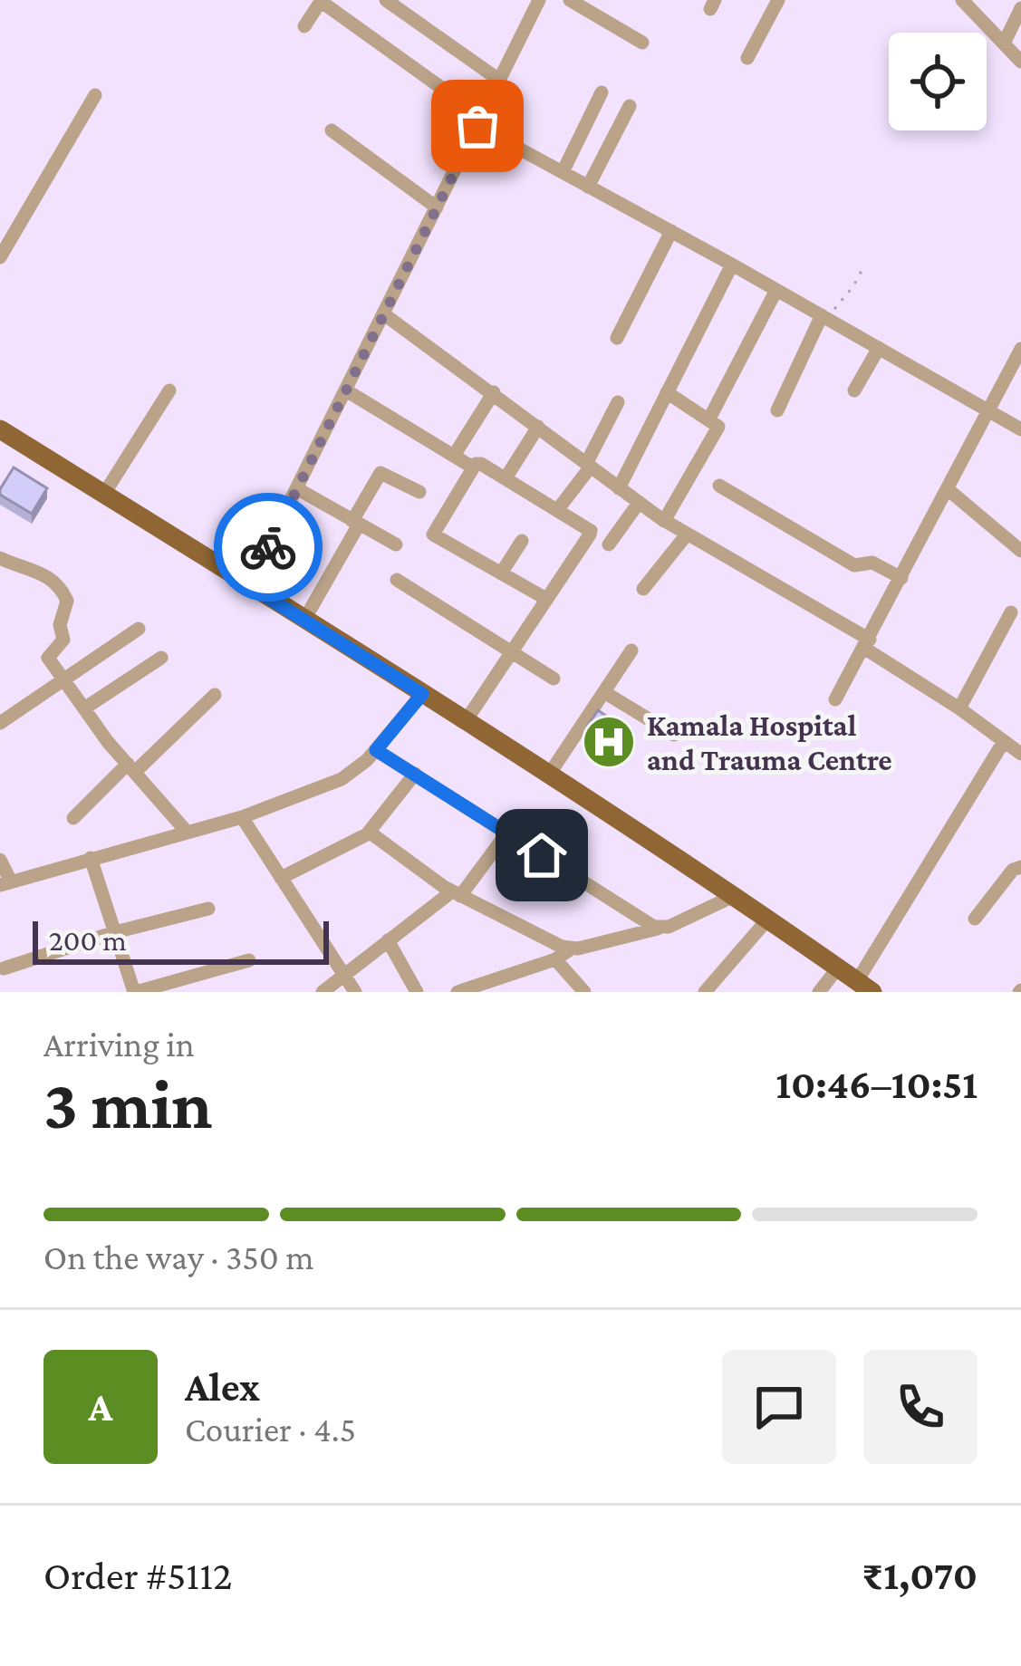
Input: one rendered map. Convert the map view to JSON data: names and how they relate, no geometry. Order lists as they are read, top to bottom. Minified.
{"places":{"hospital":["Kamala Hospital and Trauma Centre"]},"scale_bar":"200 m","page":{"scale":"200 m","heading":["3 min","Arriving in","10:46–10:51"],"panel":["Alex","Courier · 4.5","Order #5112","₹1,070"],"bar":"On the way · 350 m","round":"A"}}
